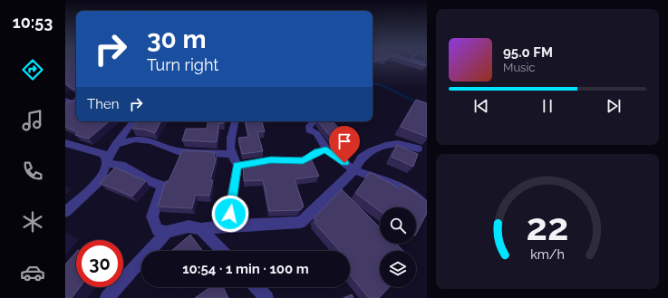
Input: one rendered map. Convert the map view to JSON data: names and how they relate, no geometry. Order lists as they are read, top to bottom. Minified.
{"page":{"tabs":"10:53","turn":["30 m","Turn right"],"song":["95.0 FM","Music"],"then":"Then","limit":"30","trip":"10:54 · 1 min · 100 m","gauge":["22","km/h"]}}
